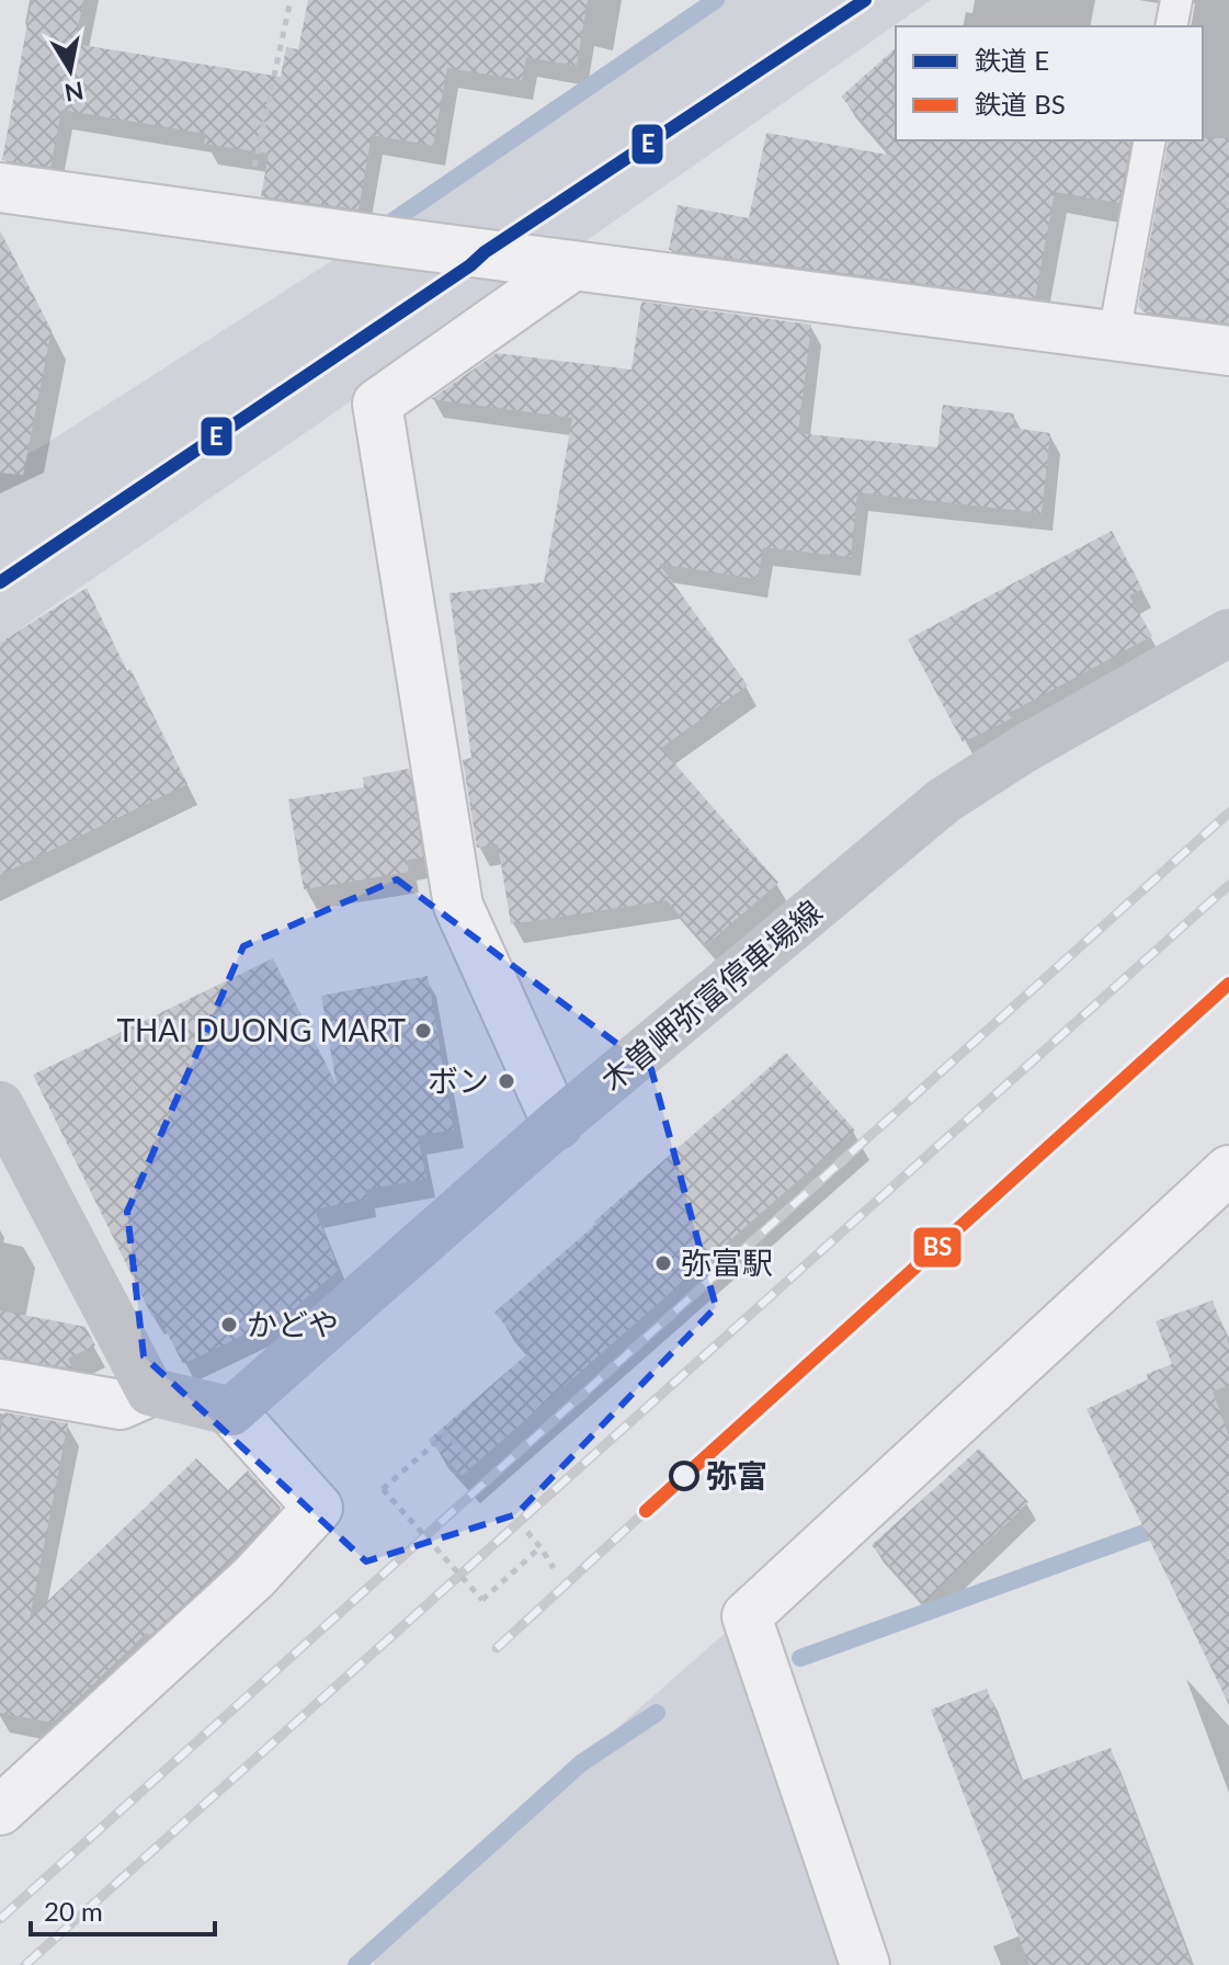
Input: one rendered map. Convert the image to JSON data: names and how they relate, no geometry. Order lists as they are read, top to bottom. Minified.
{"streets":{"main road":["木曽岬弥富停車場線"]},"places":["THAI DUONG MART","ボン","弥富駅","かどや","弥富"],"lines":["rail line E","rail line BS"],"legend":["鉄道 E","鉄道 BS"],"scale_bar":"20 m","north":"bottom"}
